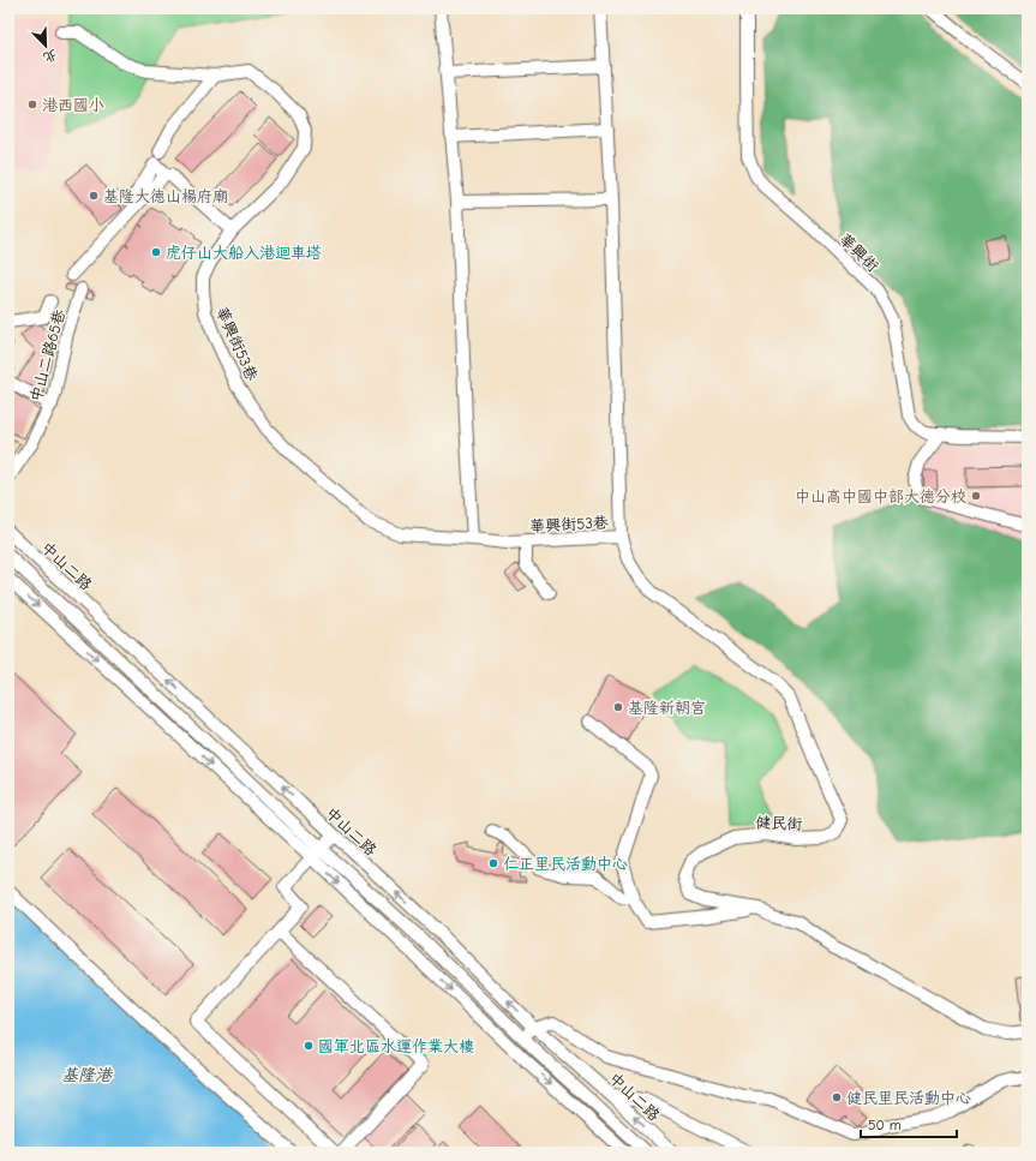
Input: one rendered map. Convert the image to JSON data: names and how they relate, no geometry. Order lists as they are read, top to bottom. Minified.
{"streets":{"street":["華興街","華興街53巷","中山二路65巷","中山二路","健民街"]},"crossings":[["華興街53巷","健民街"]],"water":["基隆港"],"places":["港西國小","基隆大德山楊府廟","虎仔山大船入港迴車塔","中山高中國中部大德分校","基隆新朝宮","仁正里民活動中心","國軍北區水運作業大樓","健民里民活動中心"],"scale_bar":"50 m","north":"bottom right"}
